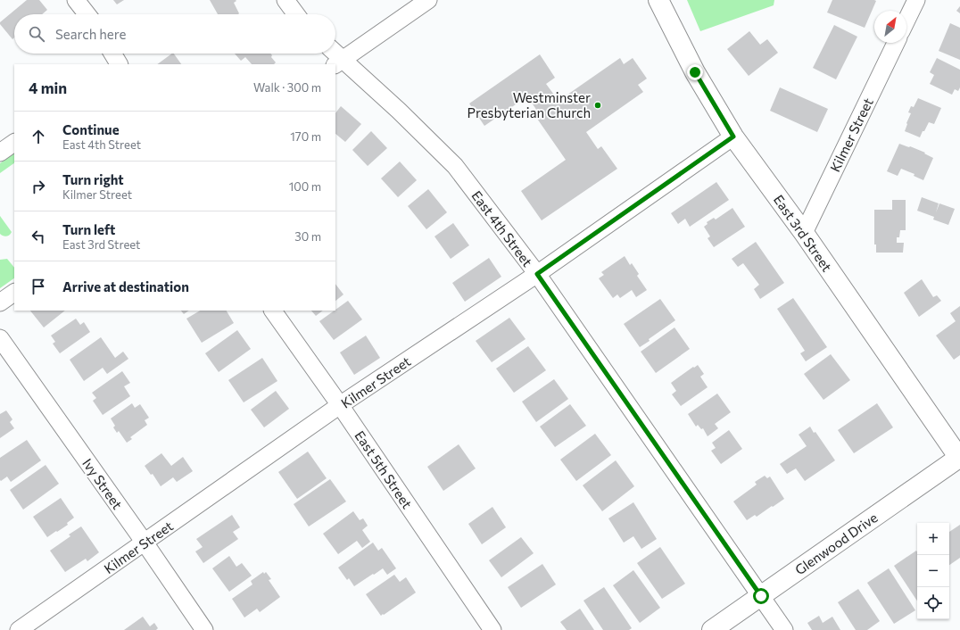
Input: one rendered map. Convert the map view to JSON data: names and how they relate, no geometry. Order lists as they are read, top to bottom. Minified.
{"streets":{"street":["Kilmer Street","East 4th Street","East 3rd Street","East 5th Street","Ivy Street","Glenwood Drive"]},"crossings":[["Kilmer Street","East 4th Street"],["Kilmer Street","East 3rd Street"],["Kilmer Street","East 5th Street"],["Kilmer Street","Ivy Street"],["East 4th Street","Glenwood Drive"],["East 3rd Street","Glenwood Drive"]],"places":["Westminster Presbyterian Church"],"north":"top right","page":{"search":"Search here","heading":["4 min","Walk · 300 m"],"list":[["Continue","East 4th Street","170 m"],["Turn right","Kilmer Street","100 m"],["Turn left","East 3rd Street","30 m"],"Arrive at destination"],"map_buttons":["+","−"]}}
